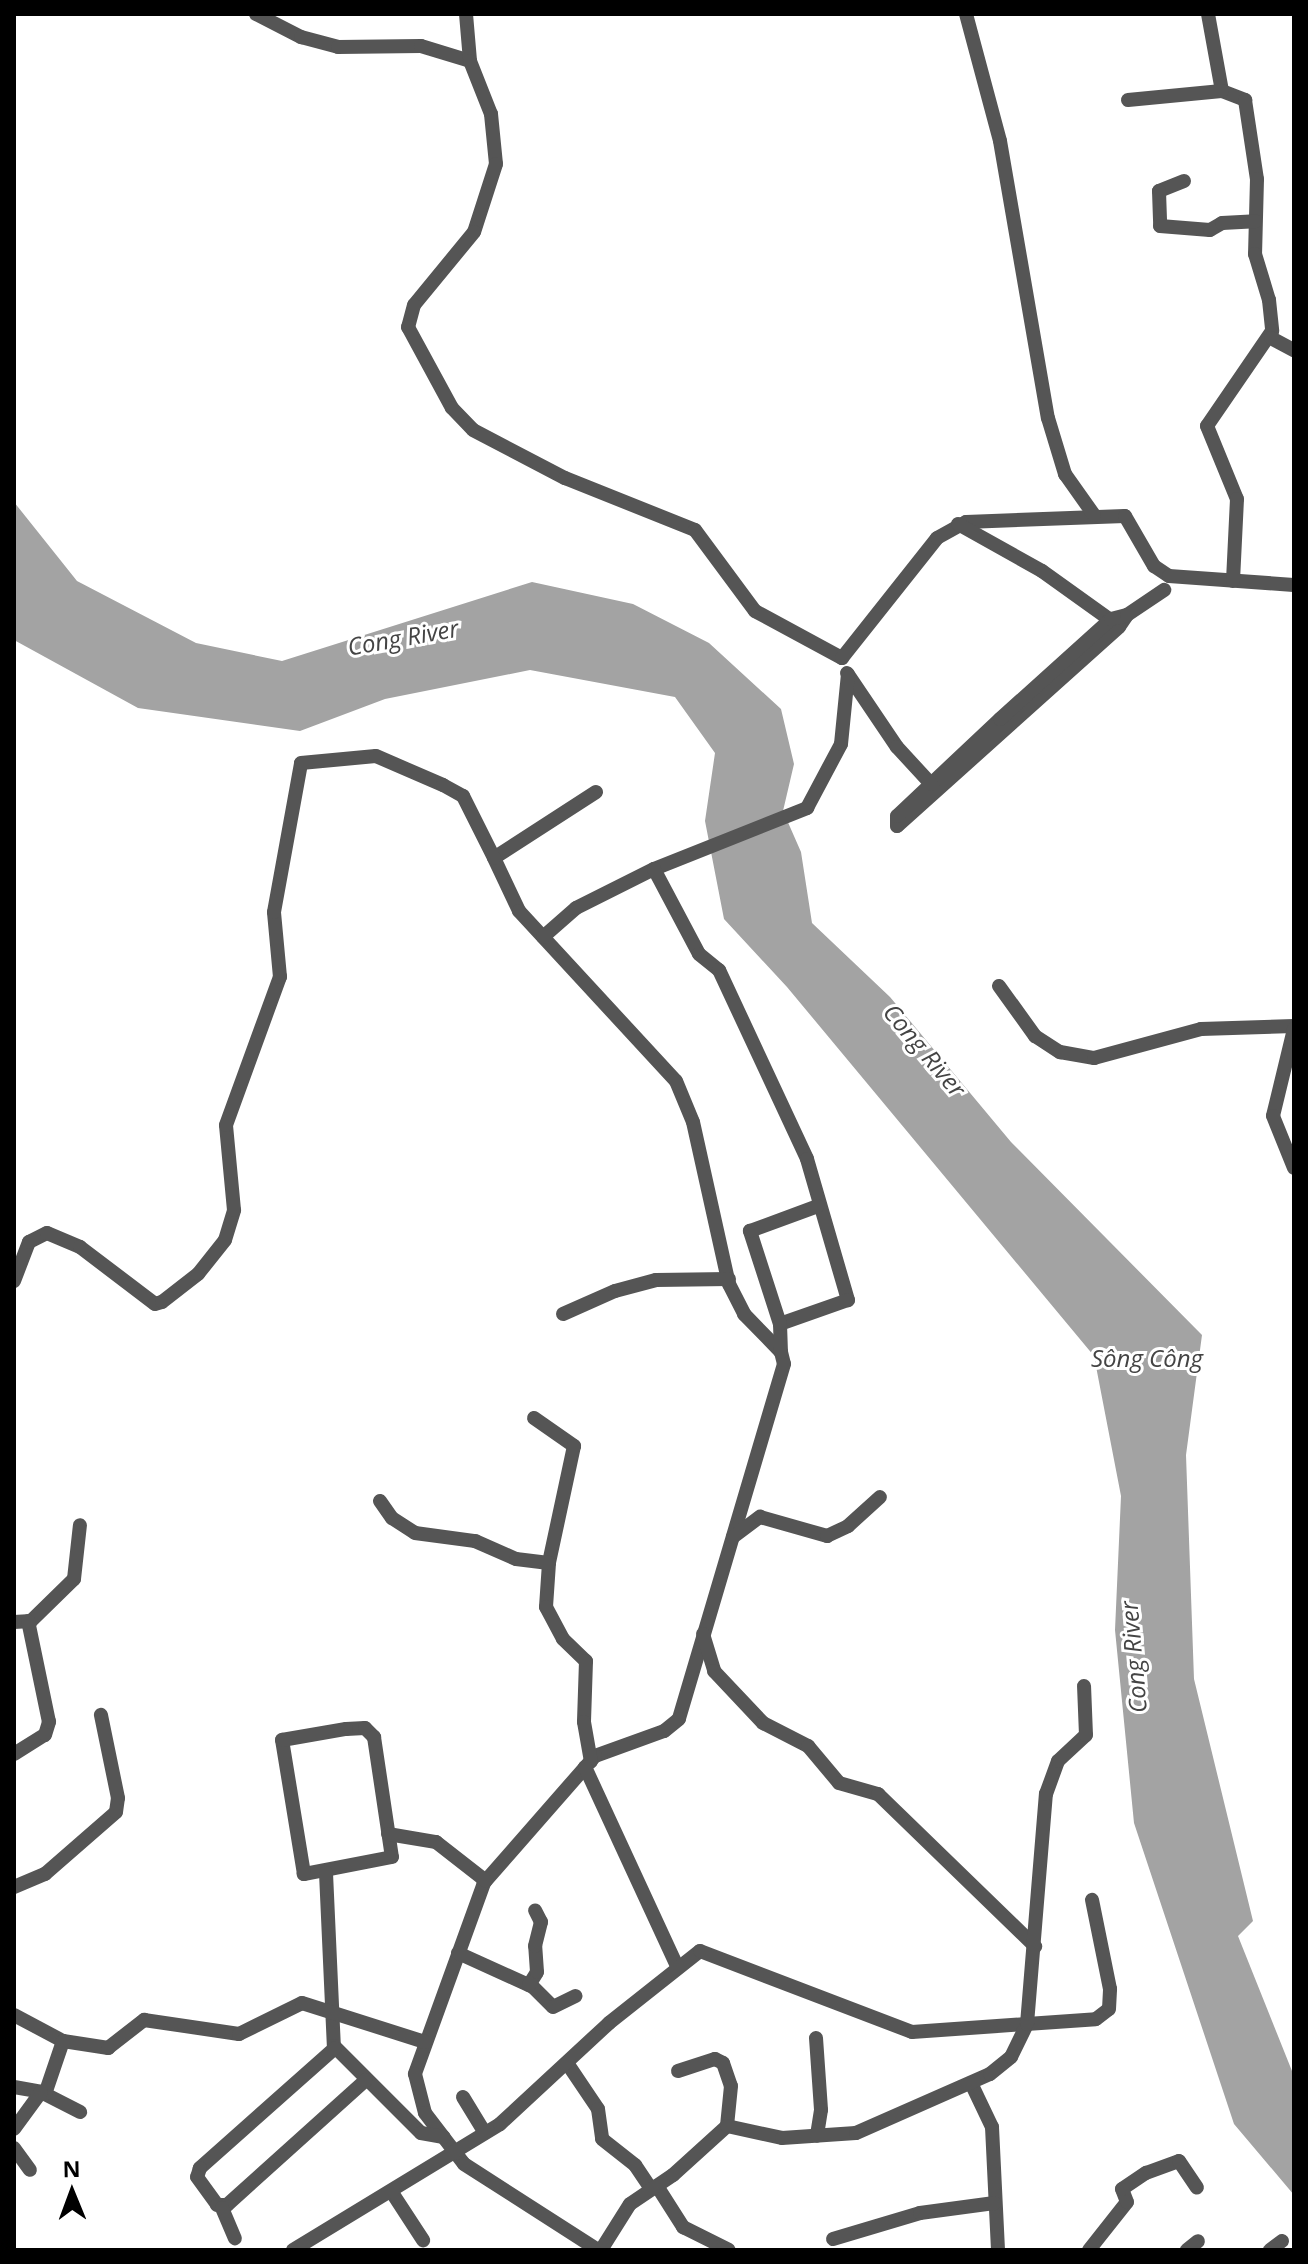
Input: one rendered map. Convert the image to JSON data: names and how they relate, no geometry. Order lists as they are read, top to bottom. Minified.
{"water":["Cong River","Sông Công"],"north":"top"}
